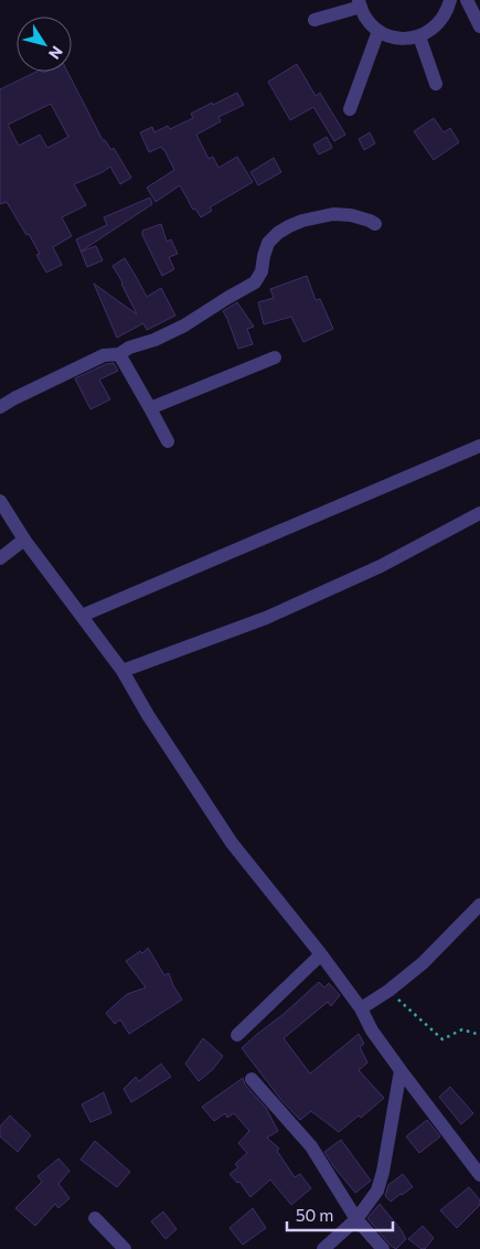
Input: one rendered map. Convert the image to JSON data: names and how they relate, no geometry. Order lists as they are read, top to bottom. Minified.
{"scale_bar":"50 m","north":"bottom right"}
